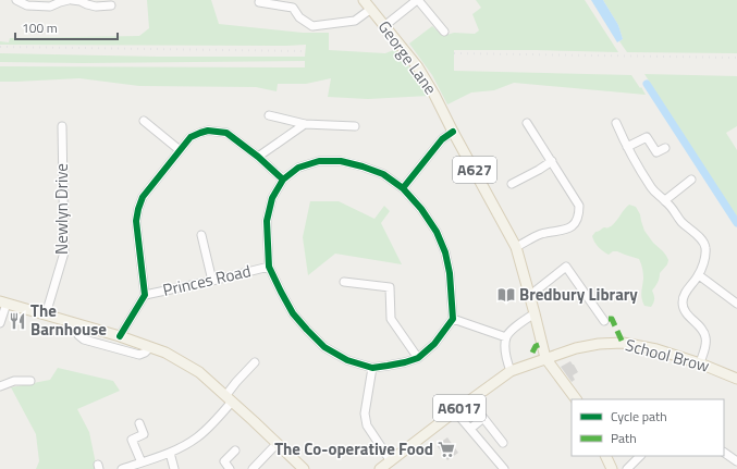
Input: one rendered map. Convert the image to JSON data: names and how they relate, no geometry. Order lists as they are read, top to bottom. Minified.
{"streets":{"main road":["George Lane","A627","School Brow","A6017"],"street":["Newlyn Drive","Princes Road"]},"crossings":[["George Lane","A627"],["George Lane","School Brow"],["George Lane","A6017"],["A627","School Brow"],["A627","A6017"],["School Brow","A6017"]],"places":{"library":["Bredbury Library"],"restaurant":["The Barnhouse"],"supermarket":["The Co-operative Food"]},"legend":["Cycle path","Path"],"scale_bar":"100 m"}
